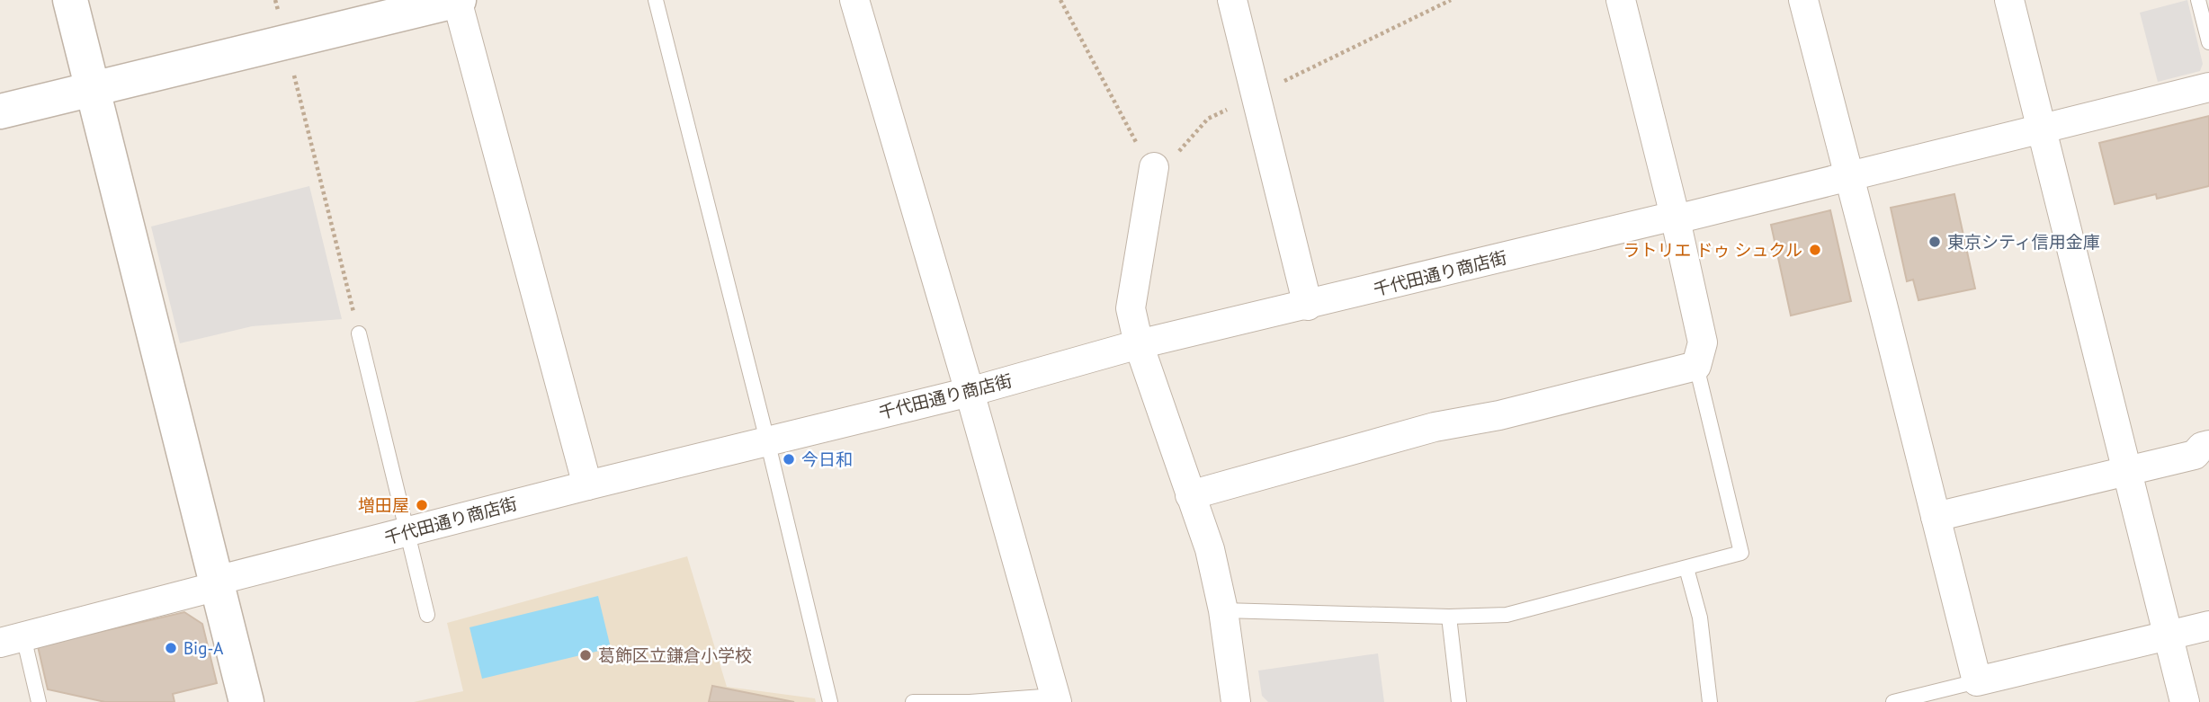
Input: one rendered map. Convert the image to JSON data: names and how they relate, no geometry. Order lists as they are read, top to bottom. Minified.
{"streets":{"street":["千代田通り商店街"]},"places":["東京シティ信用金庫","ラトリエ ドゥ シュクル","今日和","増田屋","Big-A","葛飾区立鎌倉小学校"]}
